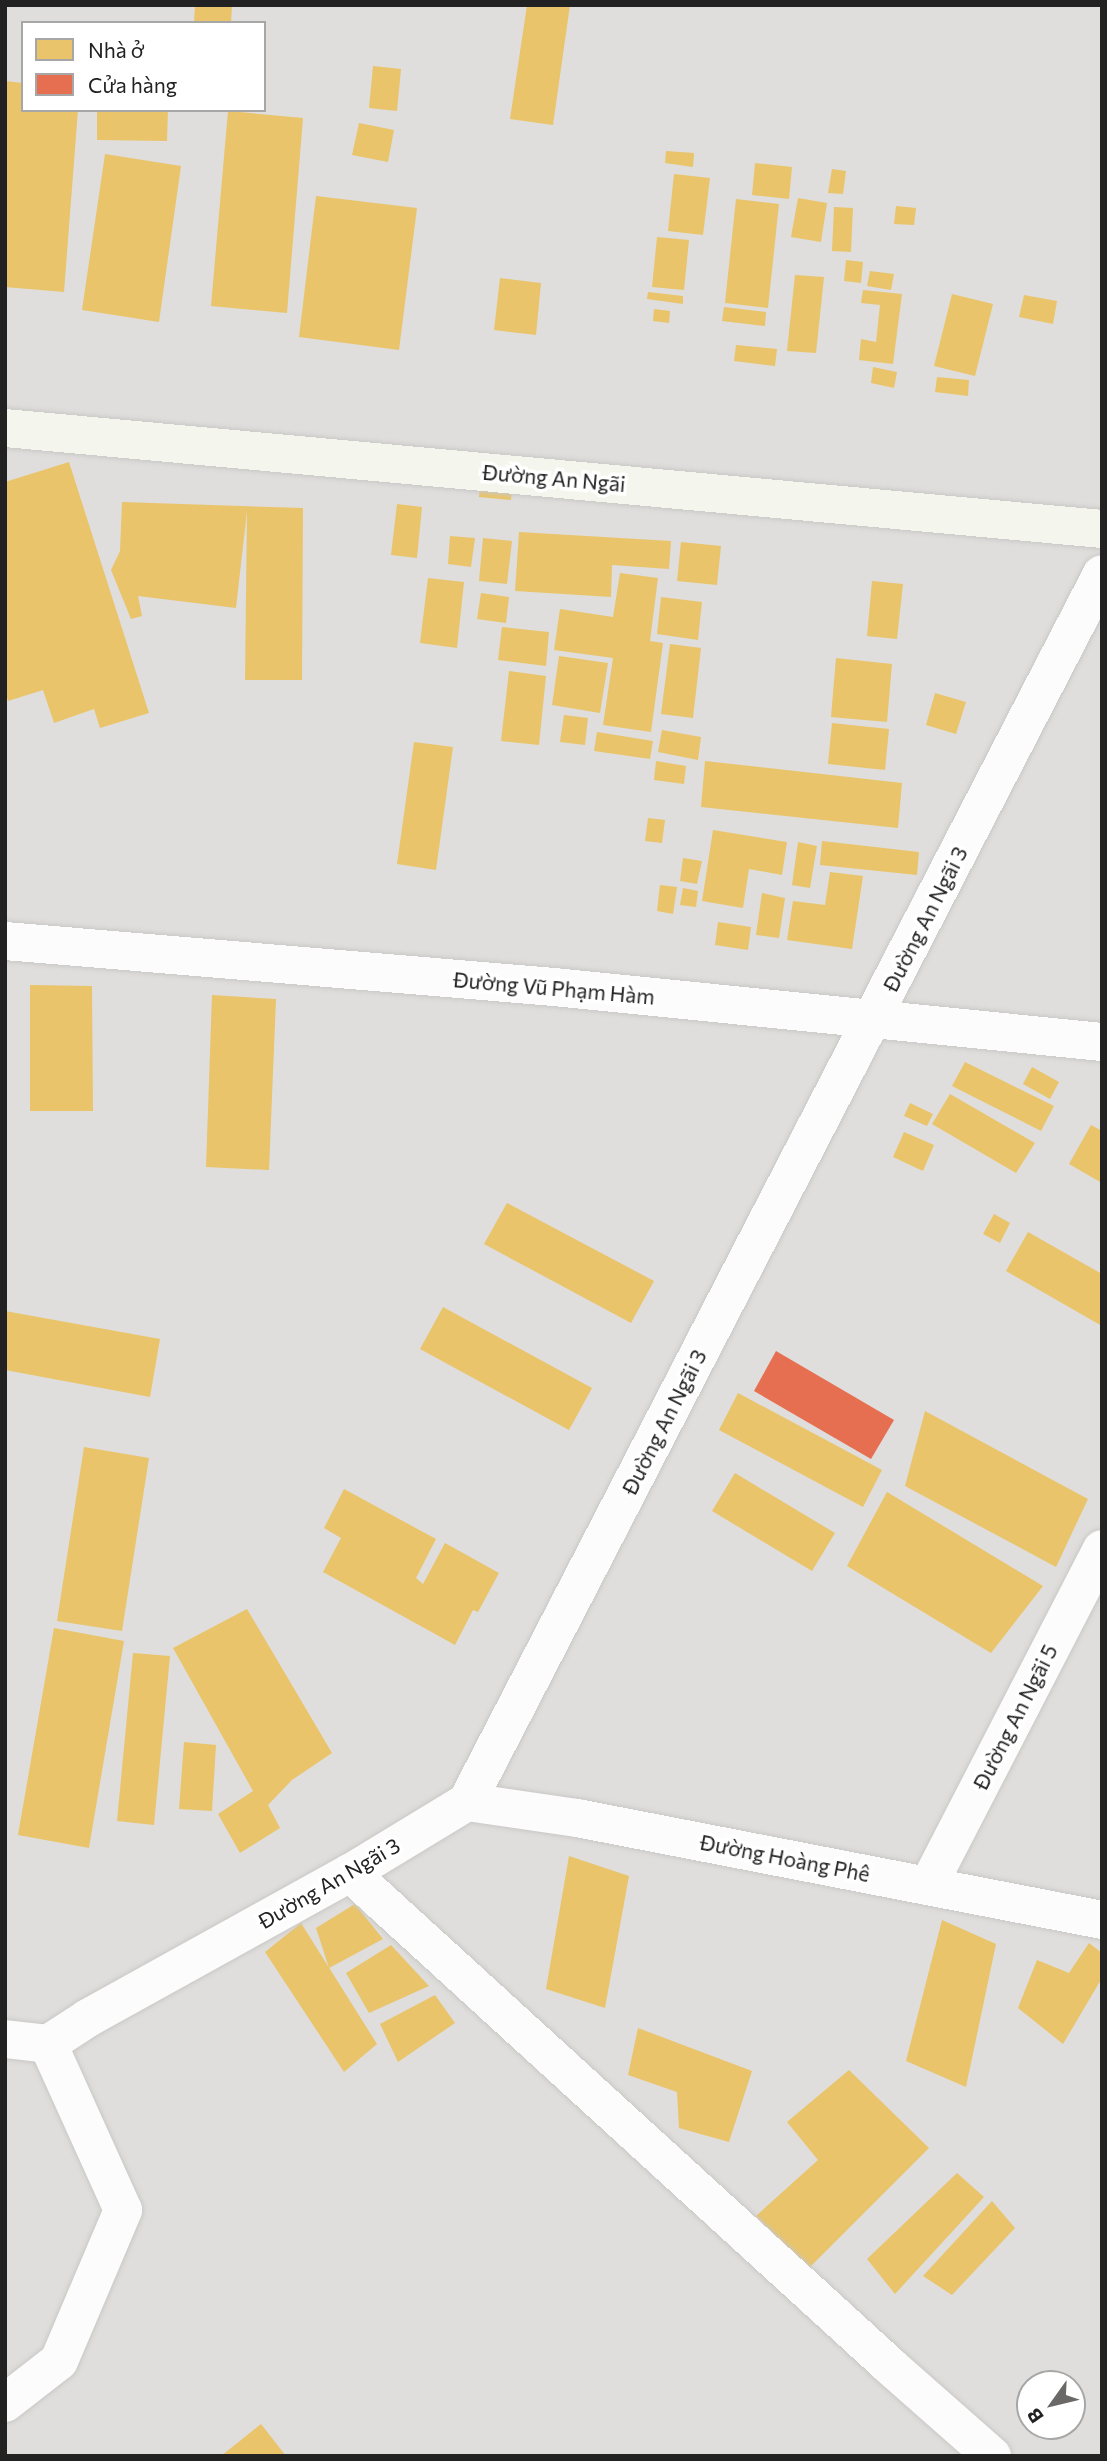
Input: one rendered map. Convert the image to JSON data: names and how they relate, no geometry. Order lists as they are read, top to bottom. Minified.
{"streets":{"main road":["Đường An Ngãi"],"street":["Đường An Ngãi 3","Đường Vũ Phạm Hàm","Đường An Ngãi 5","Đường Hoàng Phê"]},"crossings":[["Đường An Ngãi 3","Đường Vũ Phạm Hàm"],["Đường An Ngãi 3","Đường Hoàng Phê"],["Đường An Ngãi 5","Đường Hoàng Phê"]],"legend":["Nhà ở","Cửa hàng"],"north":"bottom left"}
